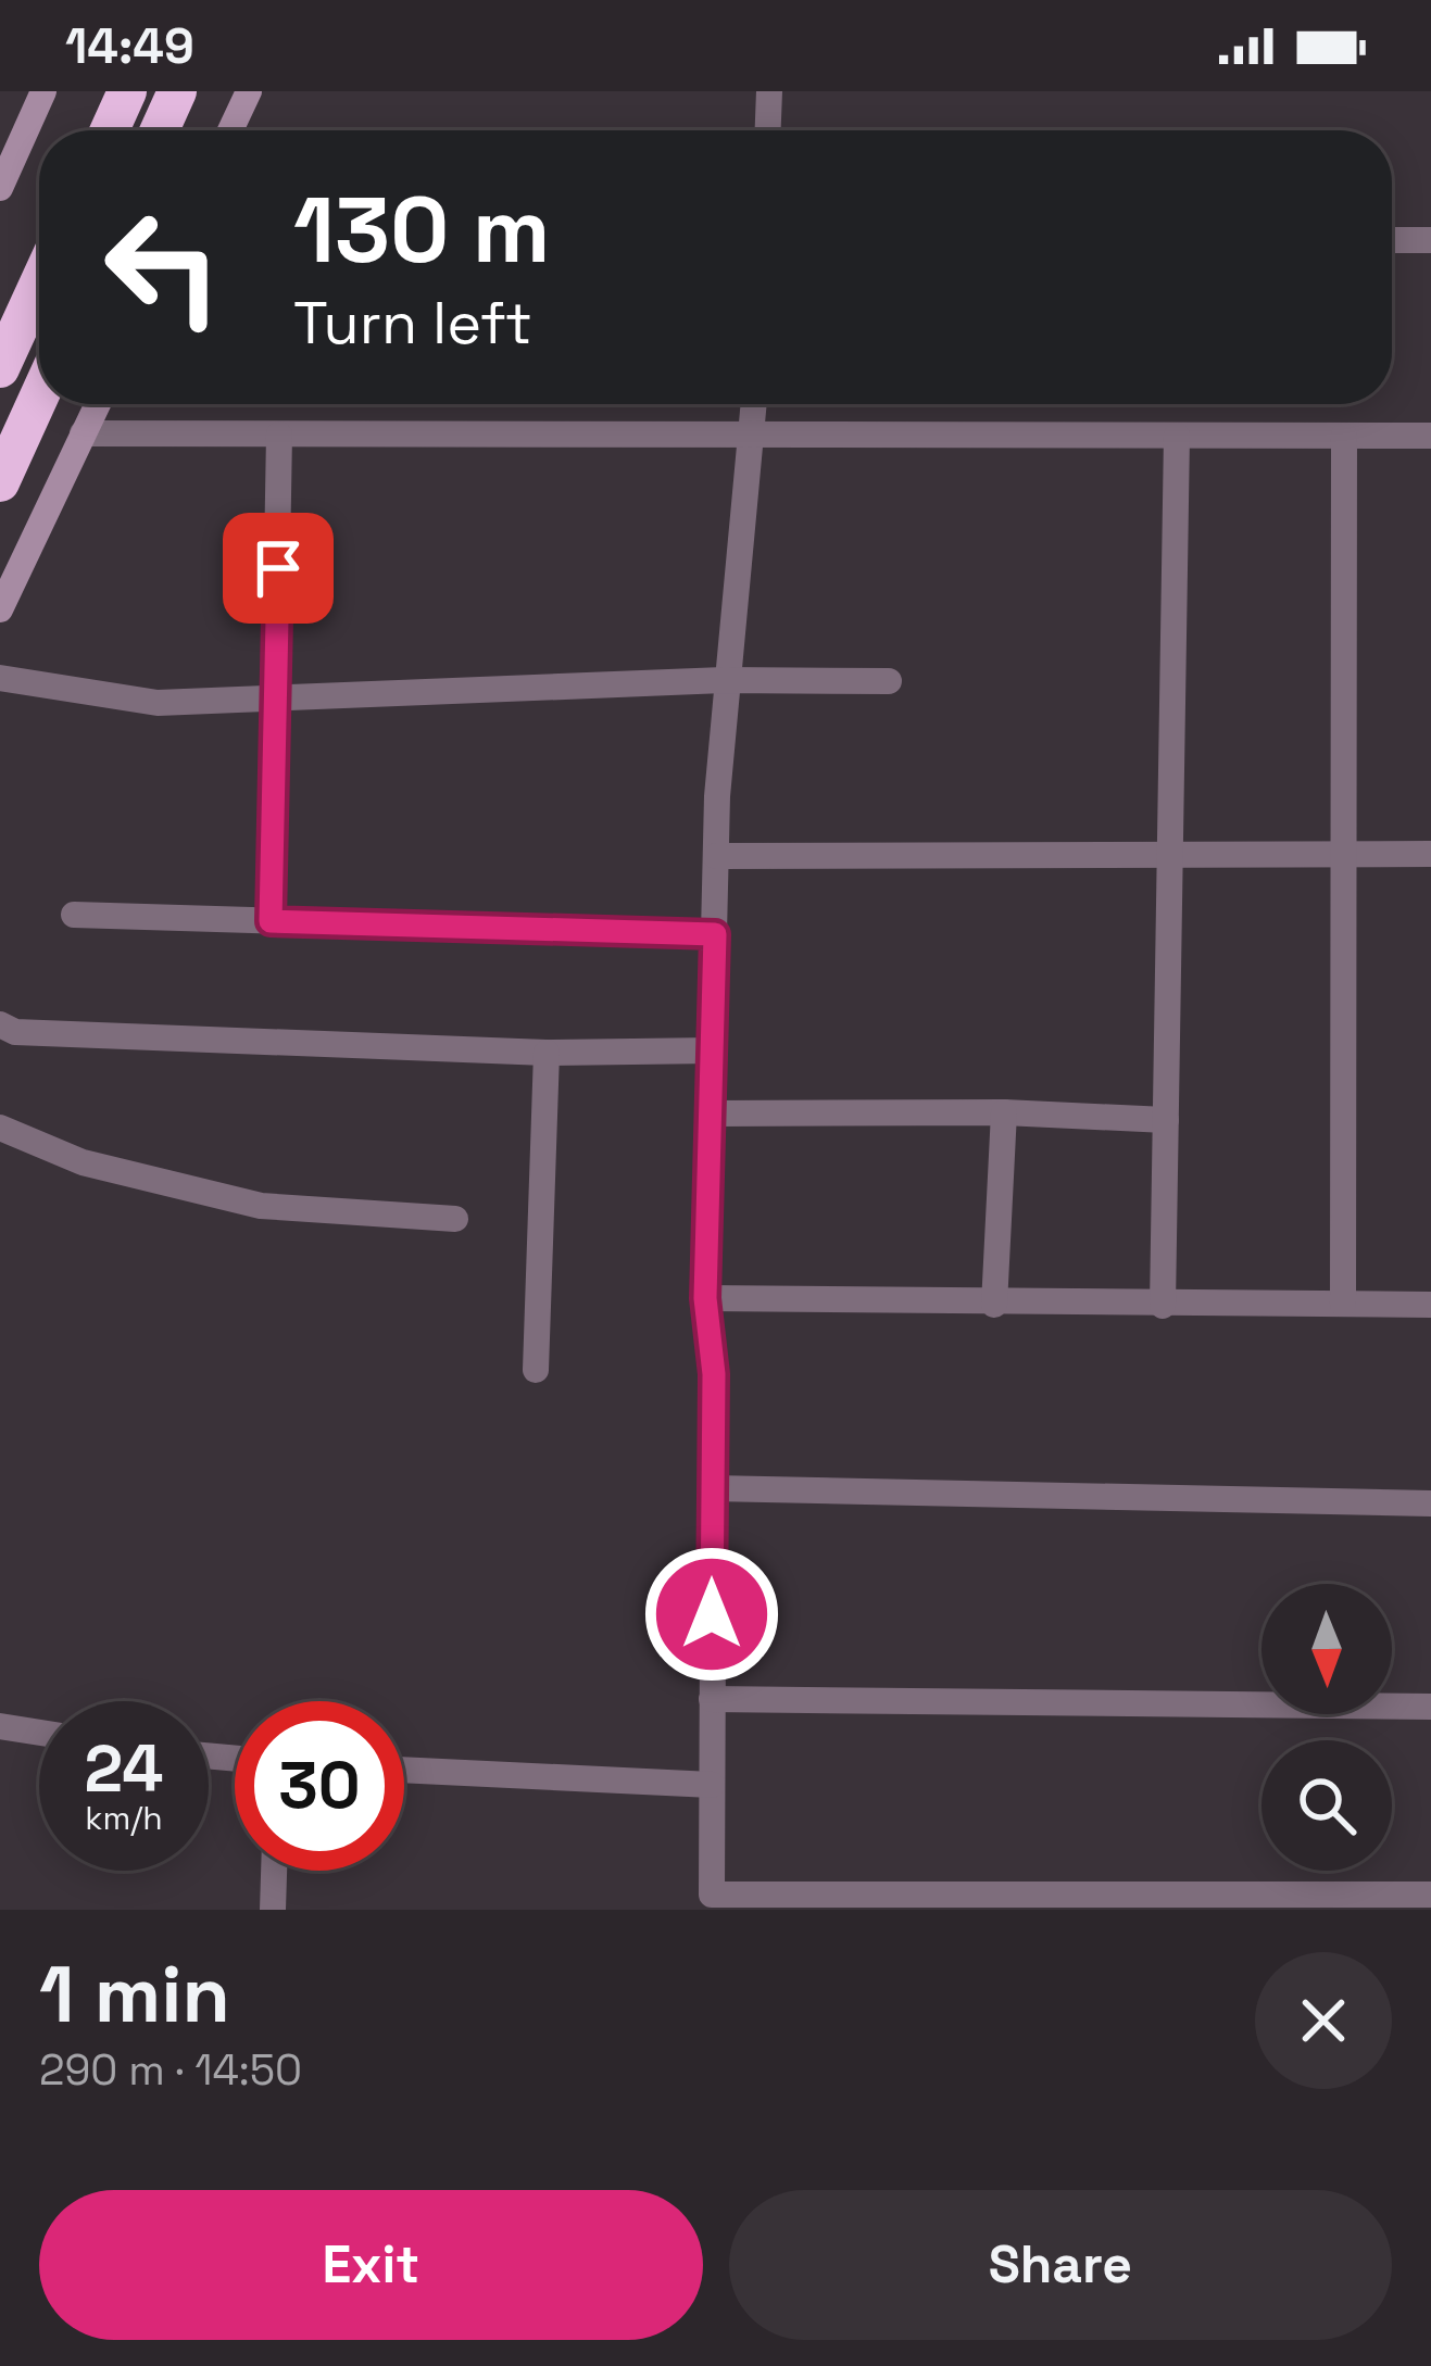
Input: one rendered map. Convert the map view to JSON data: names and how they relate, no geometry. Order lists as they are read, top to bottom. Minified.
{"north":"bottom","page":{"status":"14:49","turn":["130 m","Turn left"],"speed":"24 km/h","limit":"30","heading":["1 min","290 m · 14:50"],"buttons":["Exit","Share"]}}
